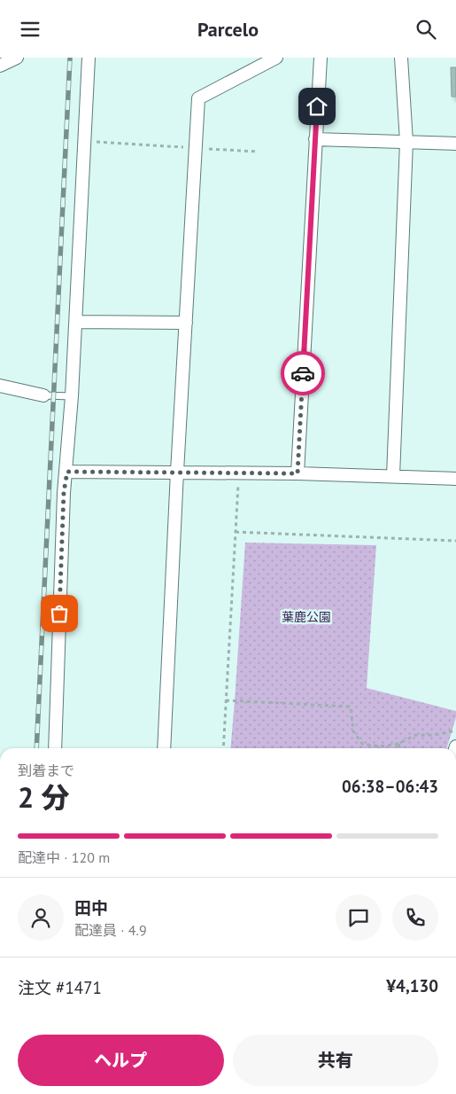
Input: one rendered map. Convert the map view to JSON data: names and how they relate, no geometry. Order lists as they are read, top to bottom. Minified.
{"parks":["葉鹿公園"],"page":{"header":"Parcelo","heading":["2 分","到着まで","06:38–06:43"],"panel":["田中","配達員 · 4.9","注文 #1471","¥4,130"],"bar":"配達中 · 120 m","buttons":["ヘルプ","共有"]}}
